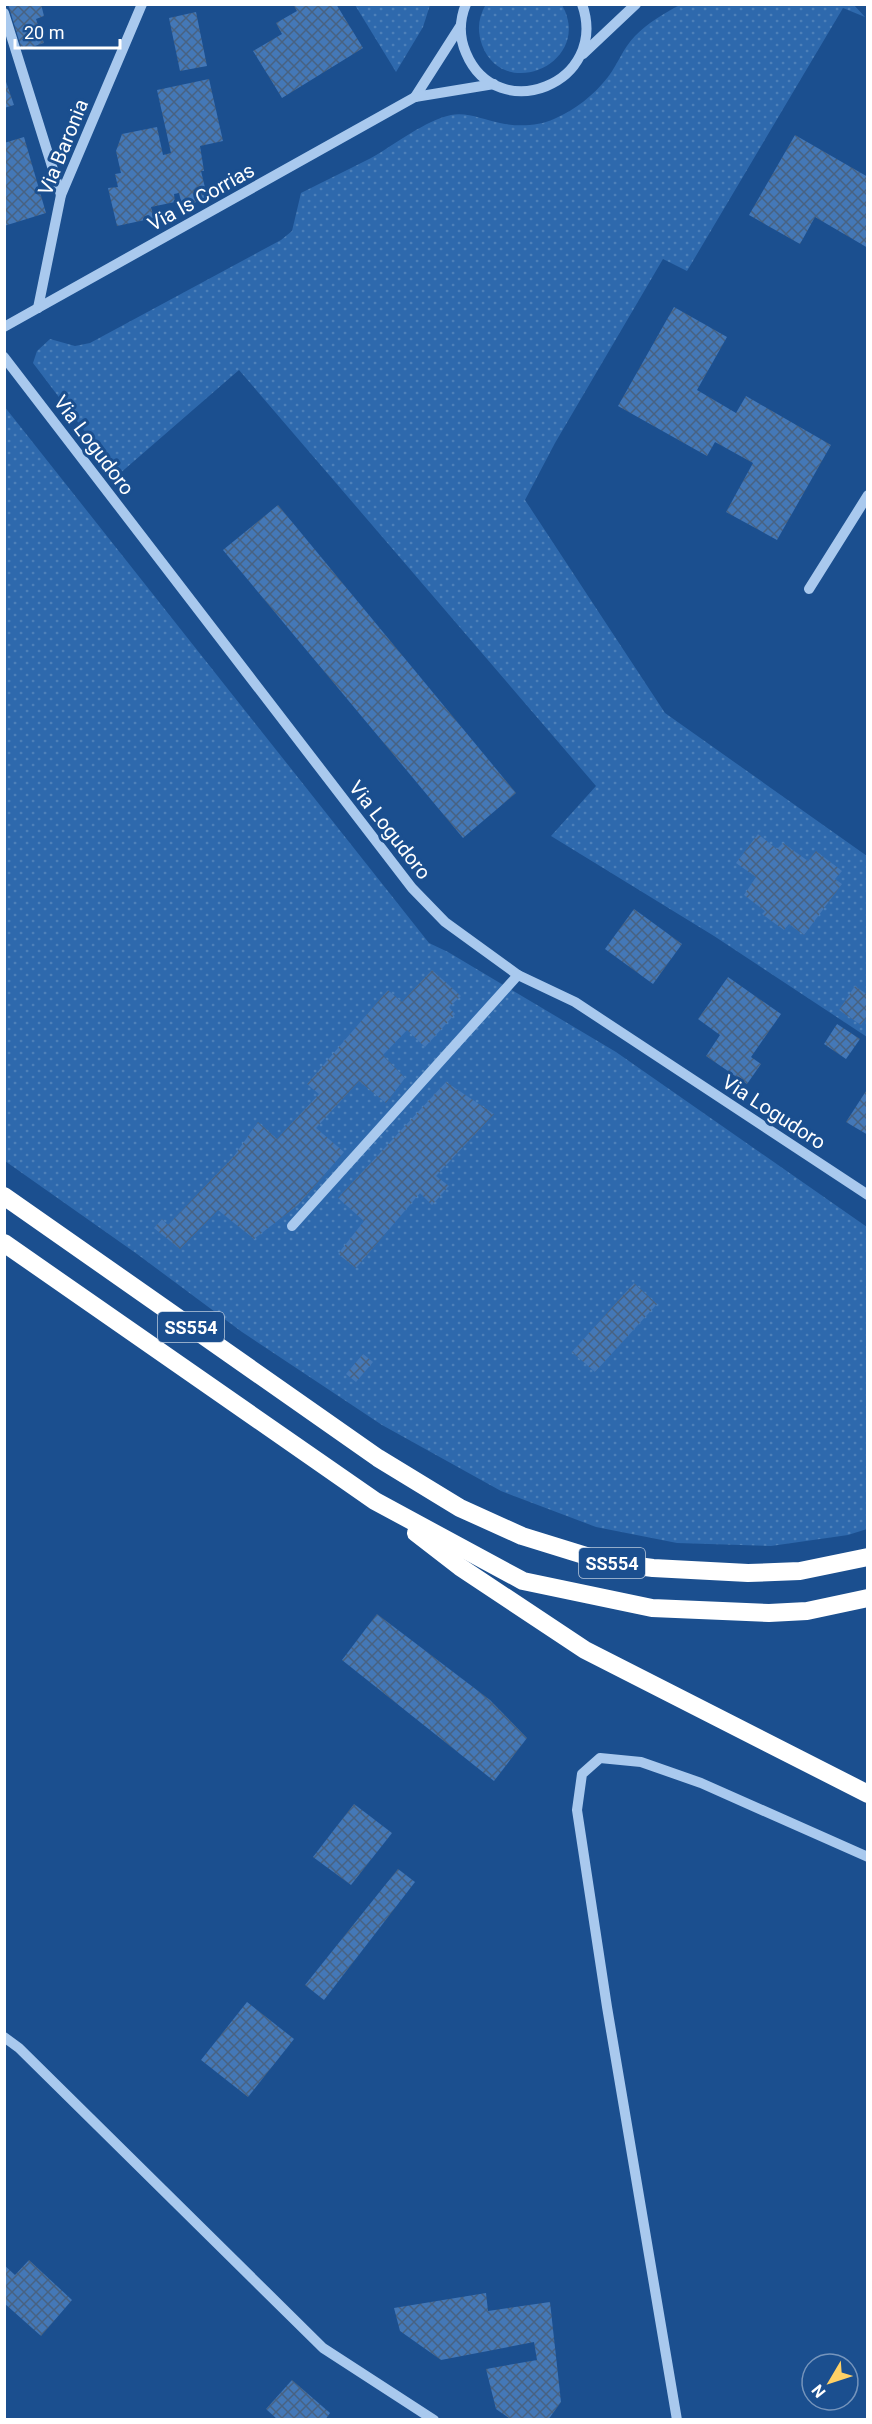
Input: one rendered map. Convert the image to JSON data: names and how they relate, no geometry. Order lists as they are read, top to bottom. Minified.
{"streets":{"highway":["SS554"],"street":["Via Baronia","Via Is Corrias","Via Logudoro"]},"crossings":[["Via Baronia","Via Is Corrias"]],"scale_bar":"20 m","north":"bottom left"}
